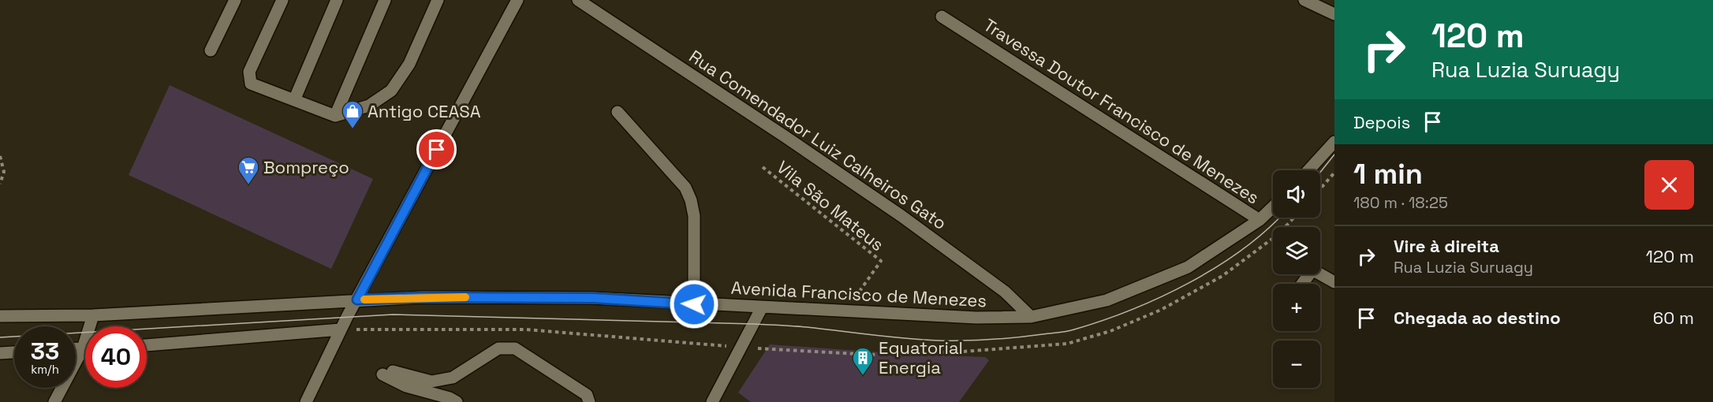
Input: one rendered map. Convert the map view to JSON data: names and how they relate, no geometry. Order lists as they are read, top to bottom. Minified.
{"streets":{"street":["Travessa Doutor Francisco de Menezes","Rua Comendador Luiz Calheiros Gato","Avenida Francisco de Menezes"],"path":["Vila São Mateus"]},"crossings":[["Travessa Doutor Francisco de Menezes","Avenida Francisco de Menezes"],["Rua Comendador Luiz Calheiros Gato","Avenida Francisco de Menezes"],["Vila São Mateus","Avenida Francisco de Menezes"]],"places":{"shop":["Antigo CEASA"],"supermarket":["Bompreço"],"building":["Equatorial Energia"]},"page":{"turn":["120 m","Rua Luzia Suruagy"],"then":"Depois","heading":["1 min","180 m · 18:25"],"map_buttons":["+","−"],"list":[{"name":"Vire à direita","note":"Rua Luzia Suruagy","value":"120 m"},{"name":"Chegada ao destino","value":"60 m"}],"speed":"33 km/h","limit":"40"}}
